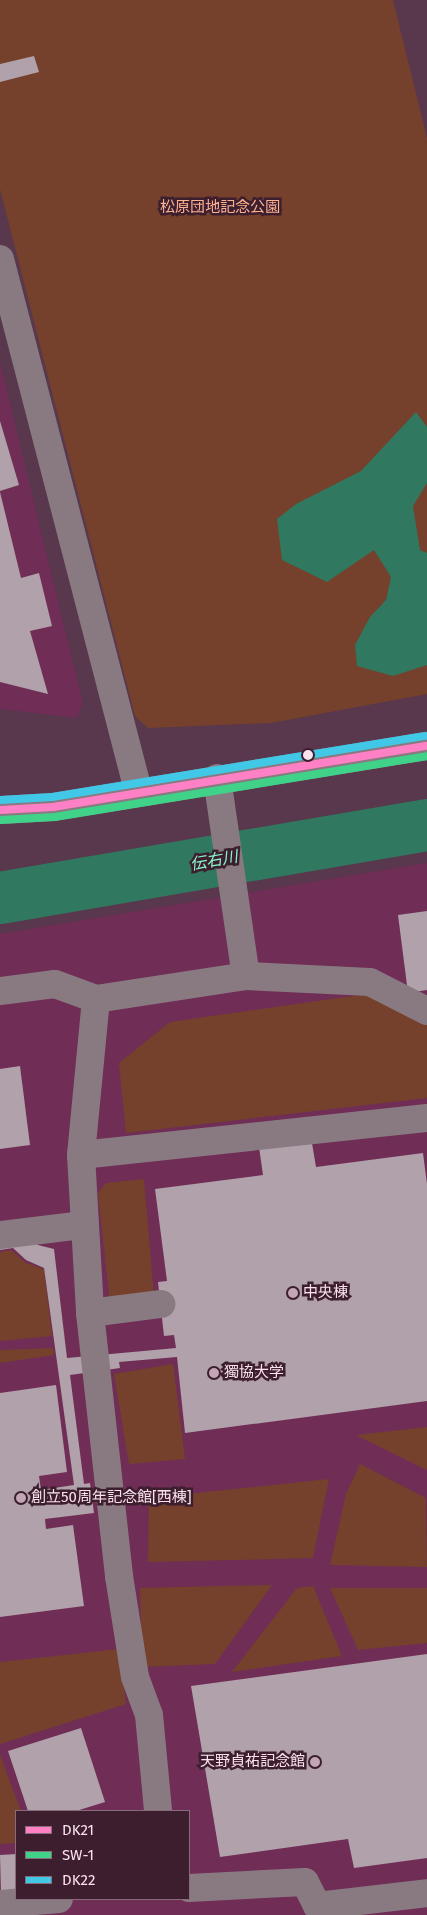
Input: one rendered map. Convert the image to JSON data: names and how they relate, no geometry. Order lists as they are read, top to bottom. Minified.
{"water":["伝右川"],"parks":["松原団地記念公園"],"places":["中央棟","獨協大学","創立50周年記念館[西棟]","天野貞祐記念館"],"lines":["transit line DK22","transit line DK21","transit line SW-1"],"legend":["DK21","SW-1","DK22"]}
